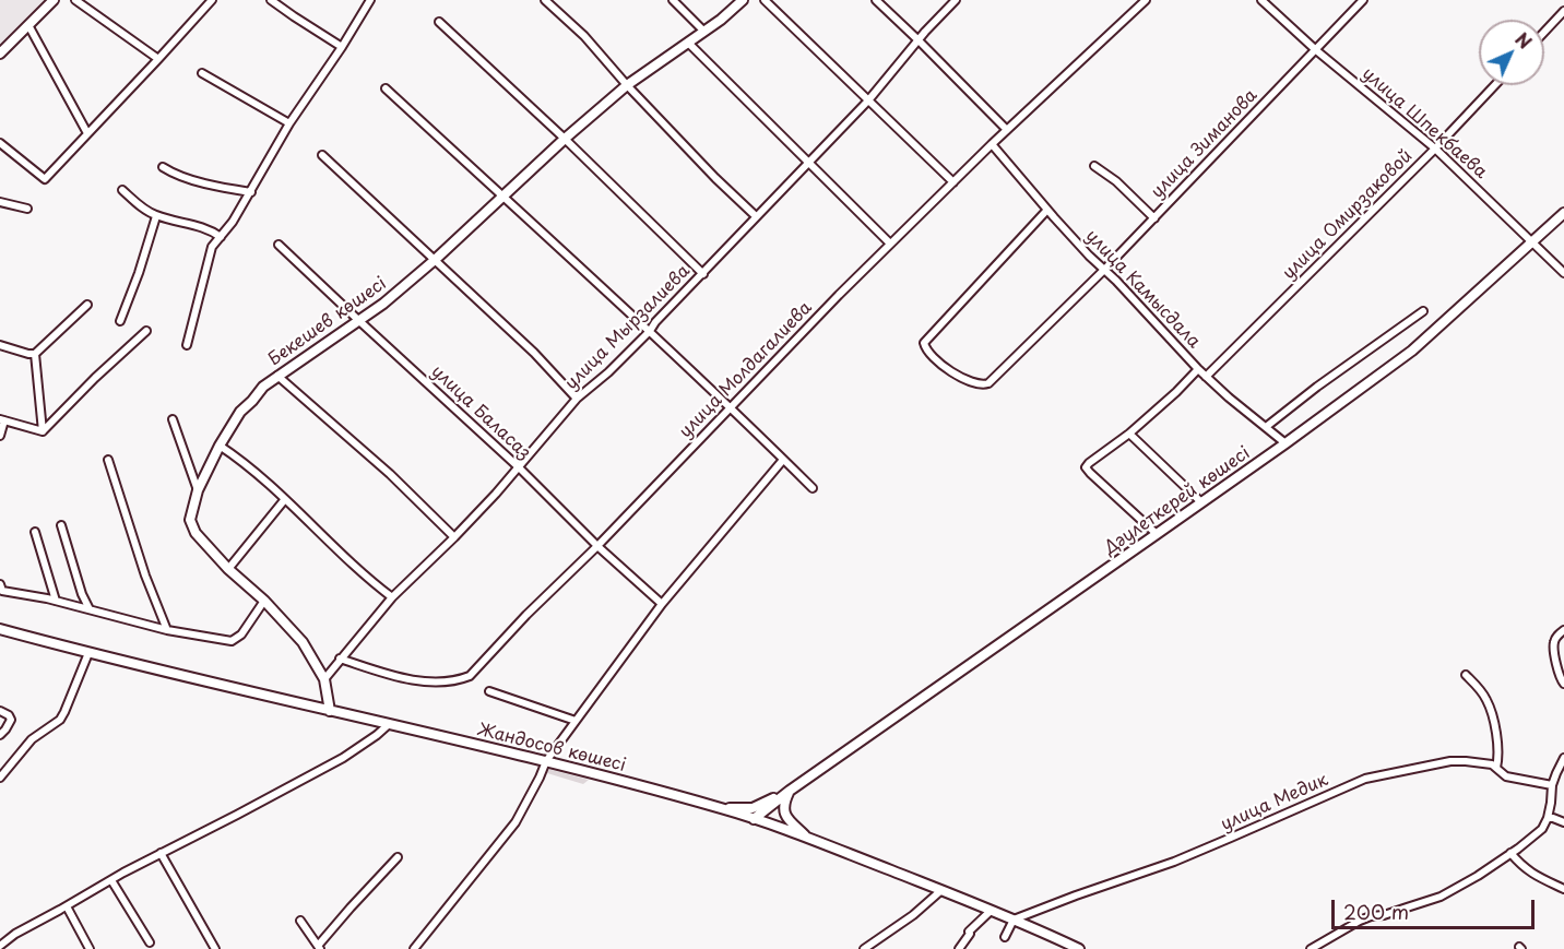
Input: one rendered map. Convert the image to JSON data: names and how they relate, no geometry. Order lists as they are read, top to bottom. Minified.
{"streets":{"main road":["Бекешев көшесі","Дәулеткерей көшесі","Жандосов көшесі"],"street":["улица Шпекбаева","улица Зиманова","улица Омирзаковой","улица Камысдала","улица Мырзалиева","улица Молдагалиева","улица Баласаз","улица Медик"]},"crossings":[["улица Шпекбаева","улица Зиманова"],["улица Шпекбаева","улица Омирзаковой"],["улица Шпекбаева","Дәулеткерей көшесі"],["улица Зиманова","улица Камысдала"],["улица Омирзаковой","улица Камысдала"],["улица Камысдала","улица Молдагалиева"],["улица Камысдала","Дәулеткерей көшесі"],["Бекешев көшесі","улица Мырзалиева"],["Бекешев көшесі","улица Баласаз"],["Бекешев көшесі","Жандосов көшесі"],["улица Мырзалиева","улица Молдагалиева"],["улица Мырзалиева","улица Баласаз"],["улица Молдагалиева","улица Баласаз"],["Жандосов көшесі","улица Медик"]],"scale_bar":"200 m","north":"top right"}
